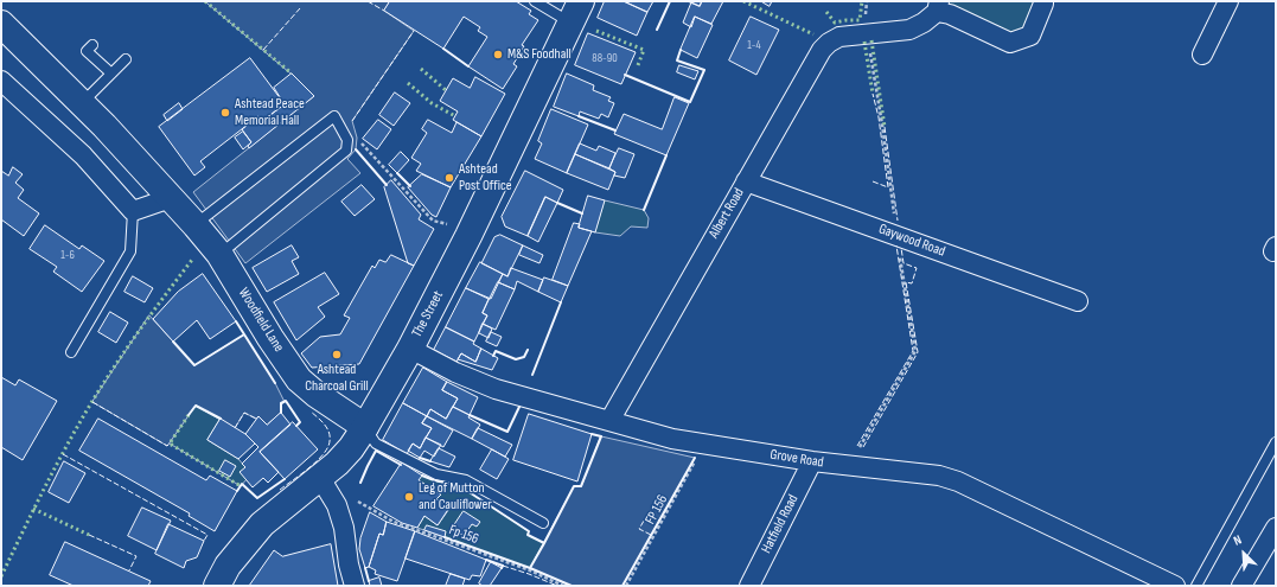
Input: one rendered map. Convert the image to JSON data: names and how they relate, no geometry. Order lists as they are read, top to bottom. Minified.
{"streets":{"main road":["The Street","Woodfield Lane"],"street":["Albert Road","Gaywood Road","Grove Road","Hatfield Road"],"path":["FP 156","Fp 156"]},"crossings":[["Albert Road","Gaywood Road"],["Albert Road","Grove Road"],["The Street","Woodfield Lane"],["The Street","Grove Road"],["Grove Road","FP 156"],["Grove Road","Hatfield Road"]],"places":["M&S Foodhall","Ashtead Peace Memorial Hall","Ashtead Post Office","Ashtead Charcoal Grill","Leg of Mutton and Cauliflower"],"house_numbers":["1-4","88-90","1-6"],"north":"top left"}
